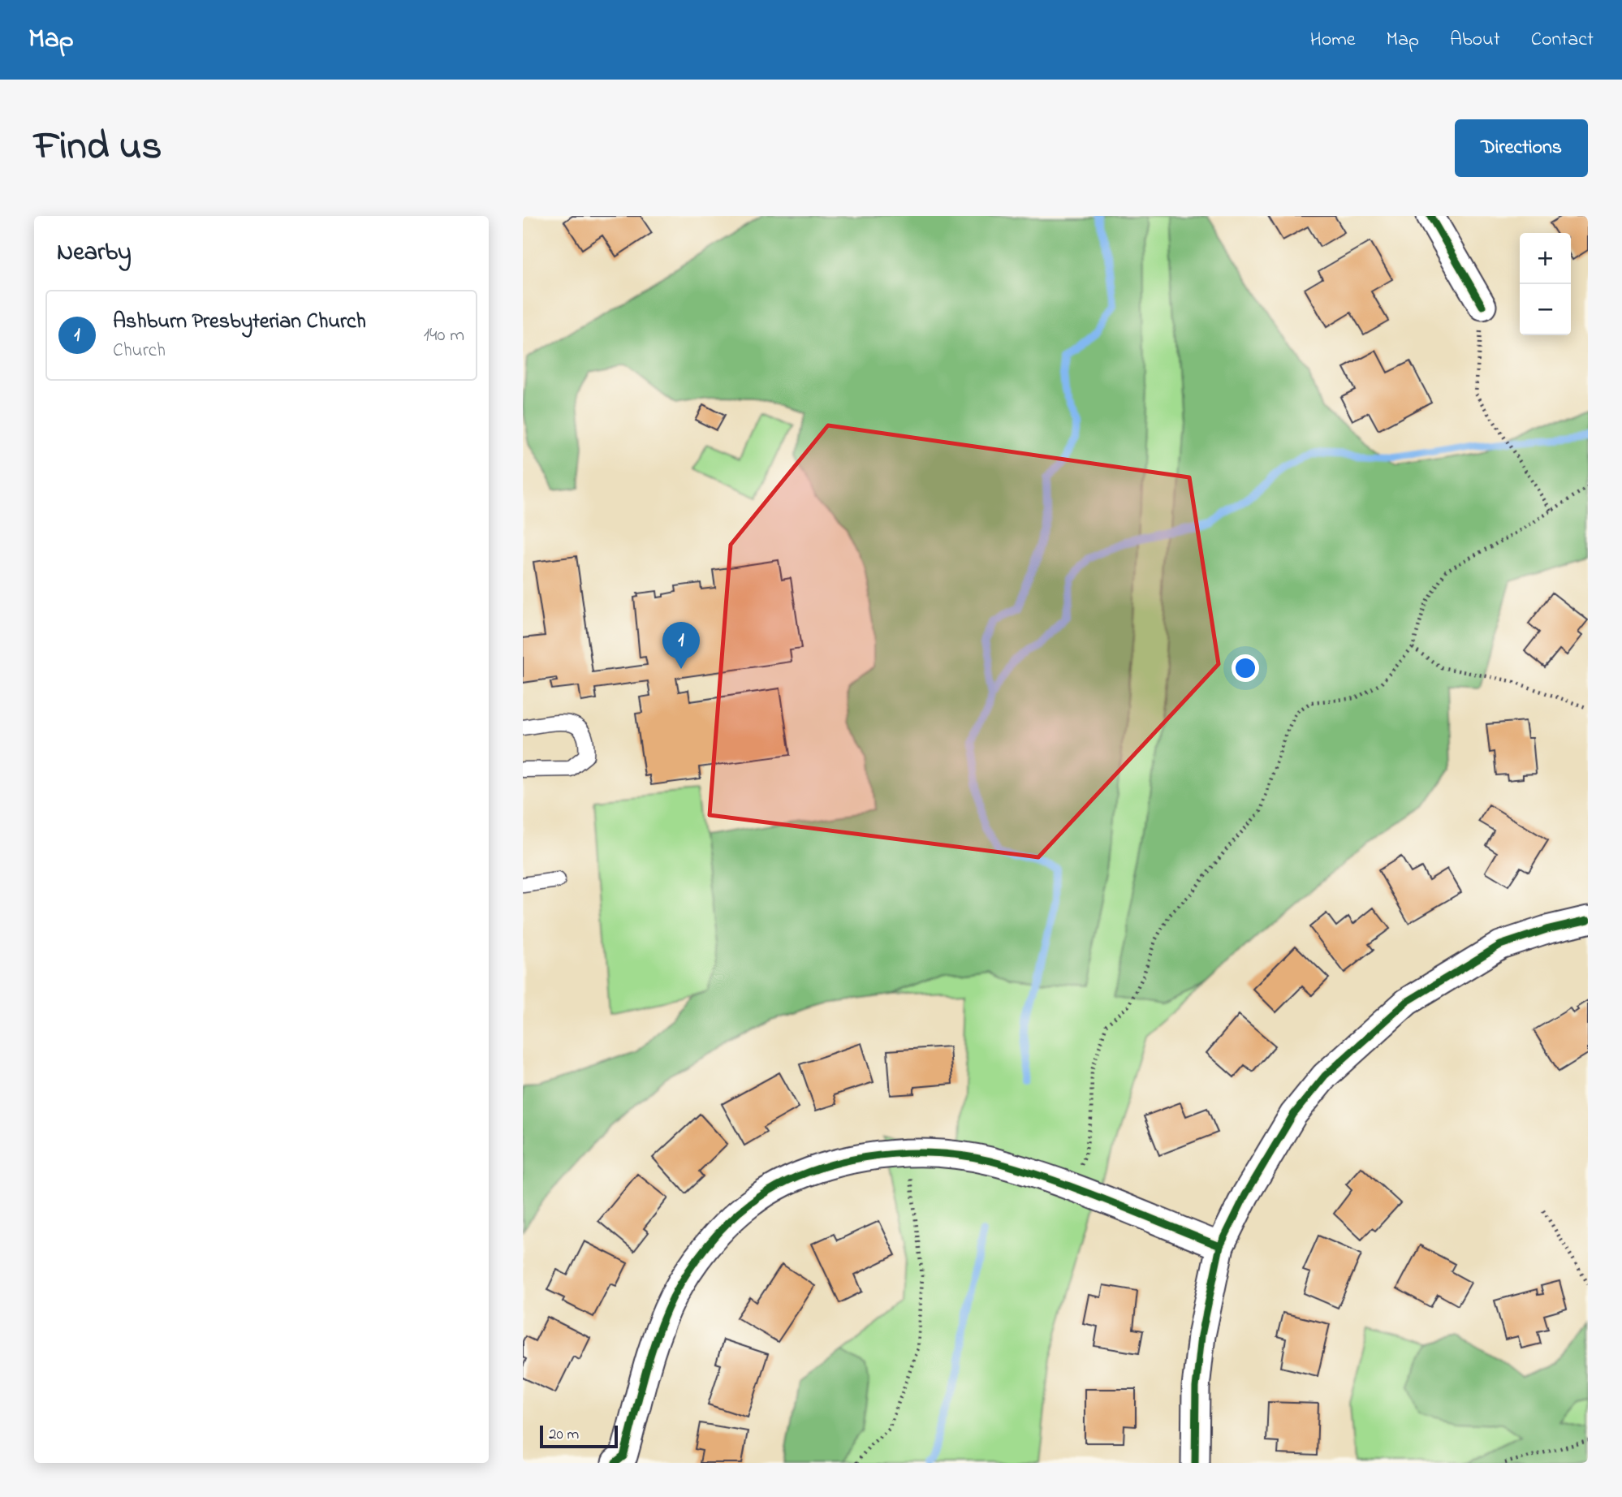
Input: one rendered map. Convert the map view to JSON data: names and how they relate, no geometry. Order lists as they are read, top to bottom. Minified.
{"scale_bar":"20 m","page":{"header":"Map","nav":["Home","Map","About","Contact"],"title":"Find us","buttons":"Directions","heading":"Nearby","map_buttons":["+","−"],"list":[{"mark":"1","name":"Ashburn Presbyterian Church","note":"Church","value":"140 m"}],"pins":"1","scale":"20 m"}}
